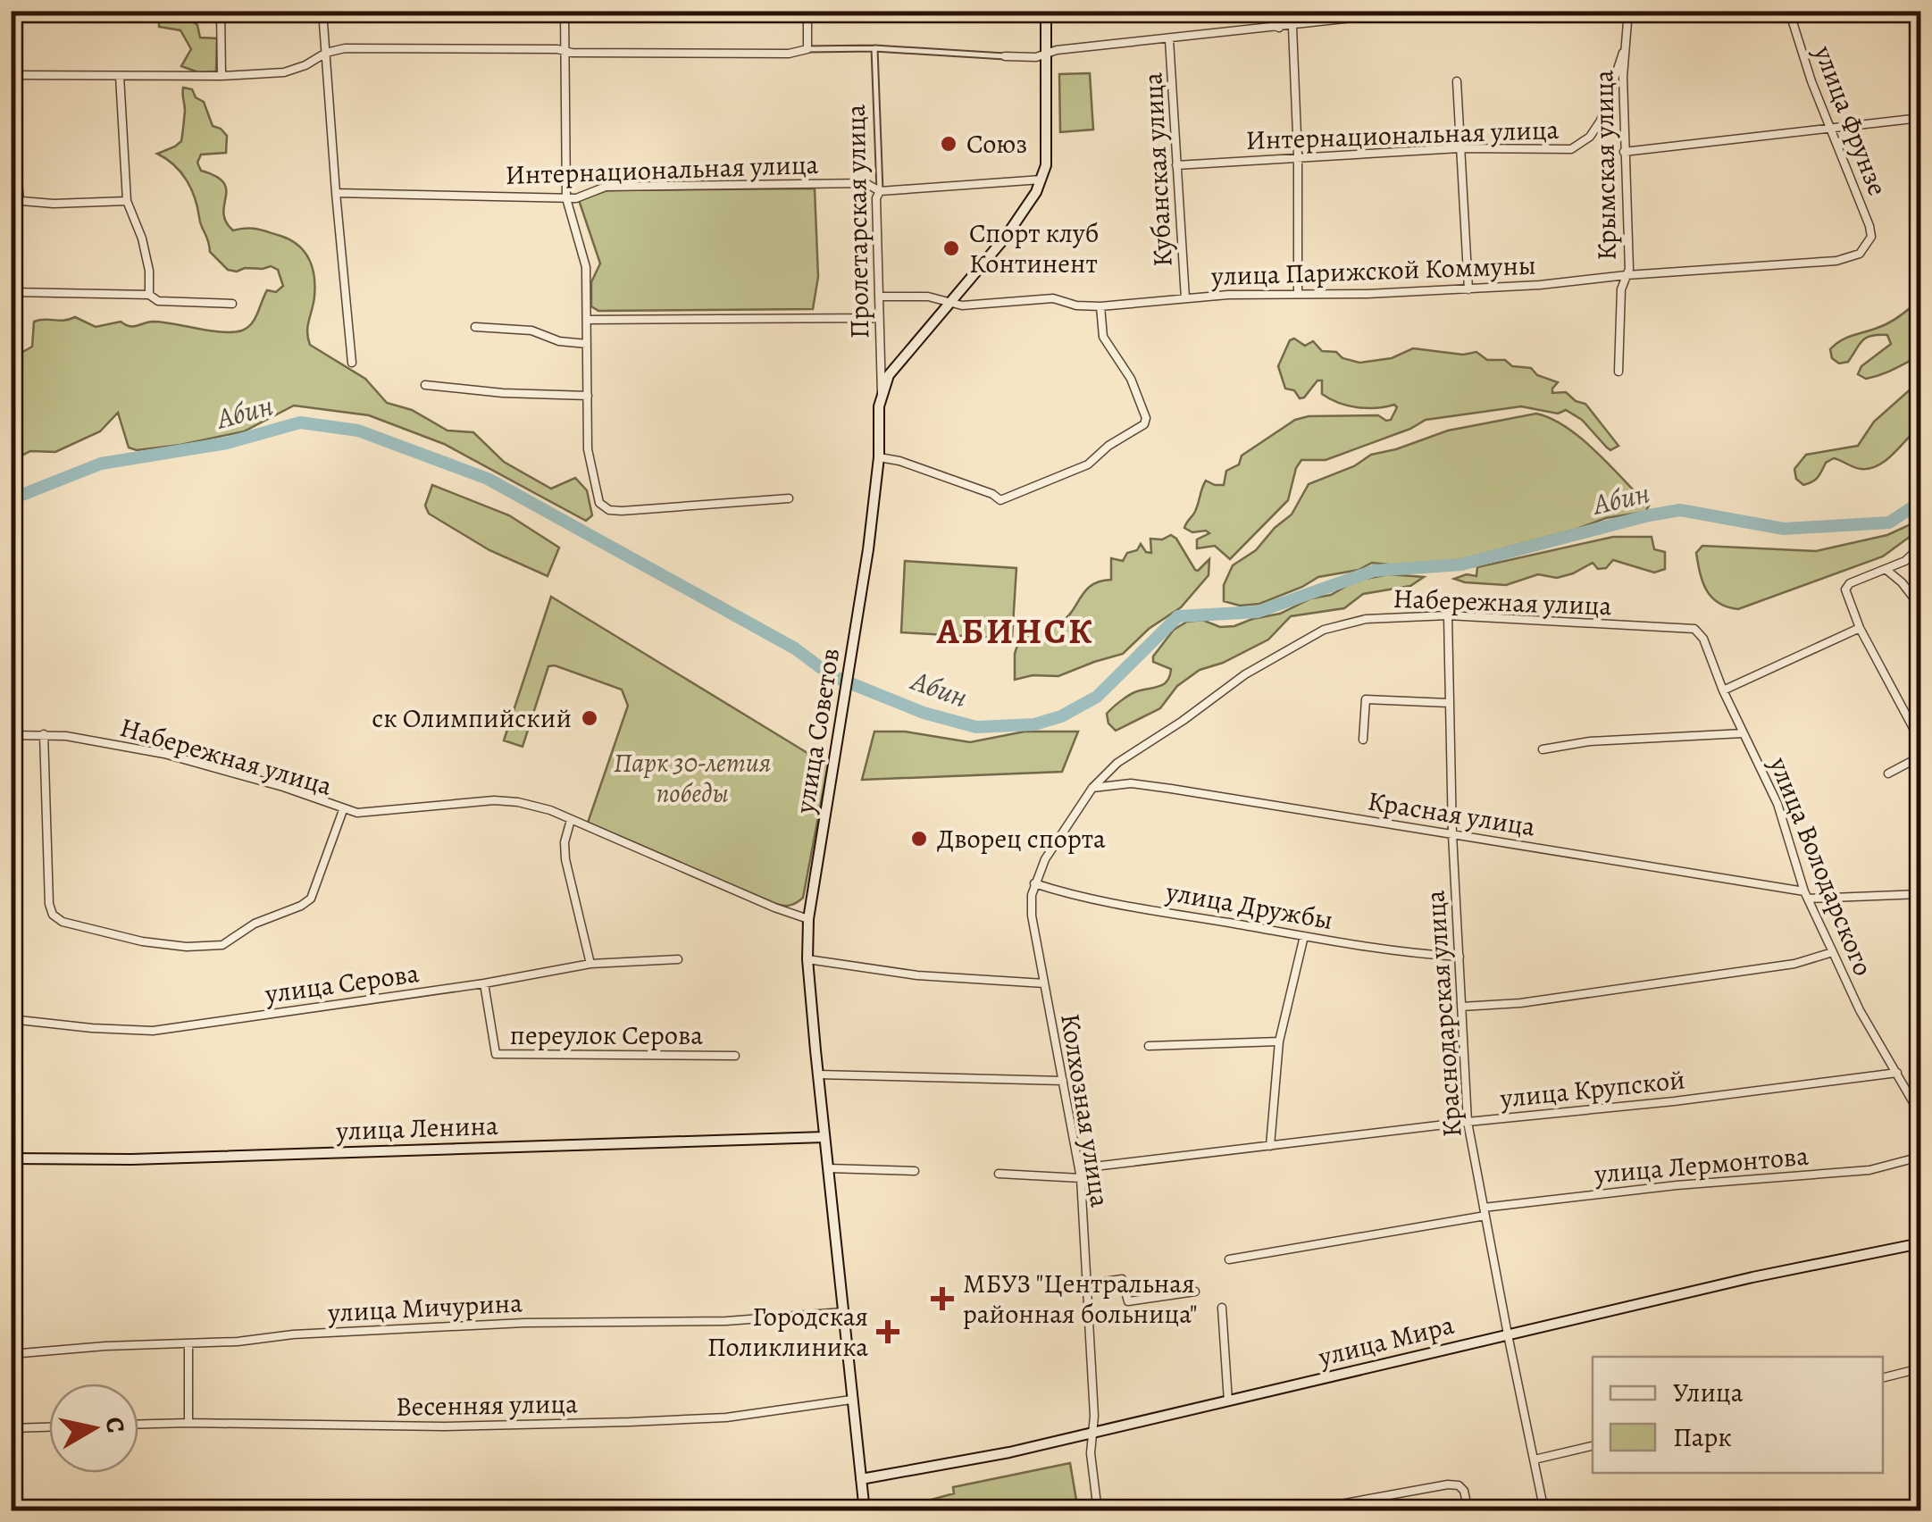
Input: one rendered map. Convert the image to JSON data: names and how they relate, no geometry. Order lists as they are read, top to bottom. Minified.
{"streets":{"main road":["улица Советов","улица Ленина","улица Мира"],"street":["улица Фрунзе","Интернациональная улица","Крымская улица","Кубанская улица","Пролетарская улица","улица Парижской Коммуны","Набережная улица","Красная улица","улица Володарского","улица Дружбы","улица Серова","Краснодарская улица","переулок Серова","улица Крупской","Колхозная улица","улица Лермонтова","улица Мичурина","Весенняя улица"]},"crossings":[["улица Фрунзе","улица Парижской Коммуны"],["Интернациональная улица","Крымская улица"],["Интернациональная улица","Кубанская улица"],["Интернациональная улица","Пролетарская улица"],["Крымская улица","улица Парижской Коммуны"],["Кубанская улица","улица Парижской Коммуны"],["Пролетарская улица","улица Парижской Коммуны"],["Пролетарская улица","улица Советов"],["Набережная улица","улица Советов"],["Набережная улица","Красная улица"],["Набережная улица","улица Володарского"],["Набережная улица","Краснодарская улица"],["Набережная улица","Колхозная улица"],["улица Советов","улица Ленина"],["улица Советов","улица Мичурина"],["улица Советов","улица Мира"],["улица Советов","Весенняя улица"],["Красная улица","улица Володарского"],["Красная улица","Краснодарская улица"],["Красная улица","Колхозная улица"],["улица Володарского","улица Крупской"],["улица Дружбы","Краснодарская улица"],["улица Дружбы","Колхозная улица"],["улица Серова","переулок Серова"],["Краснодарская улица","улица Крупской"],["Краснодарская улица","улица Лермонтова"],["Краснодарская улица","улица Мира"],["улица Крупской","Колхозная улица"],["Колхозная улица","улица Мира"]],"districts":["АБИНСК"],"water":["Абин"],"parks":["Парк 30-летия победы"],"places":{"other":["Союз","Спорт клуб Континент","ск Олимпийский","Дворец спорта"],"health":["МБУЗ \"Центральная районная больница\"","Городская Поликлиника"]},"legend":["Улица","Парк"],"north":"right"}
